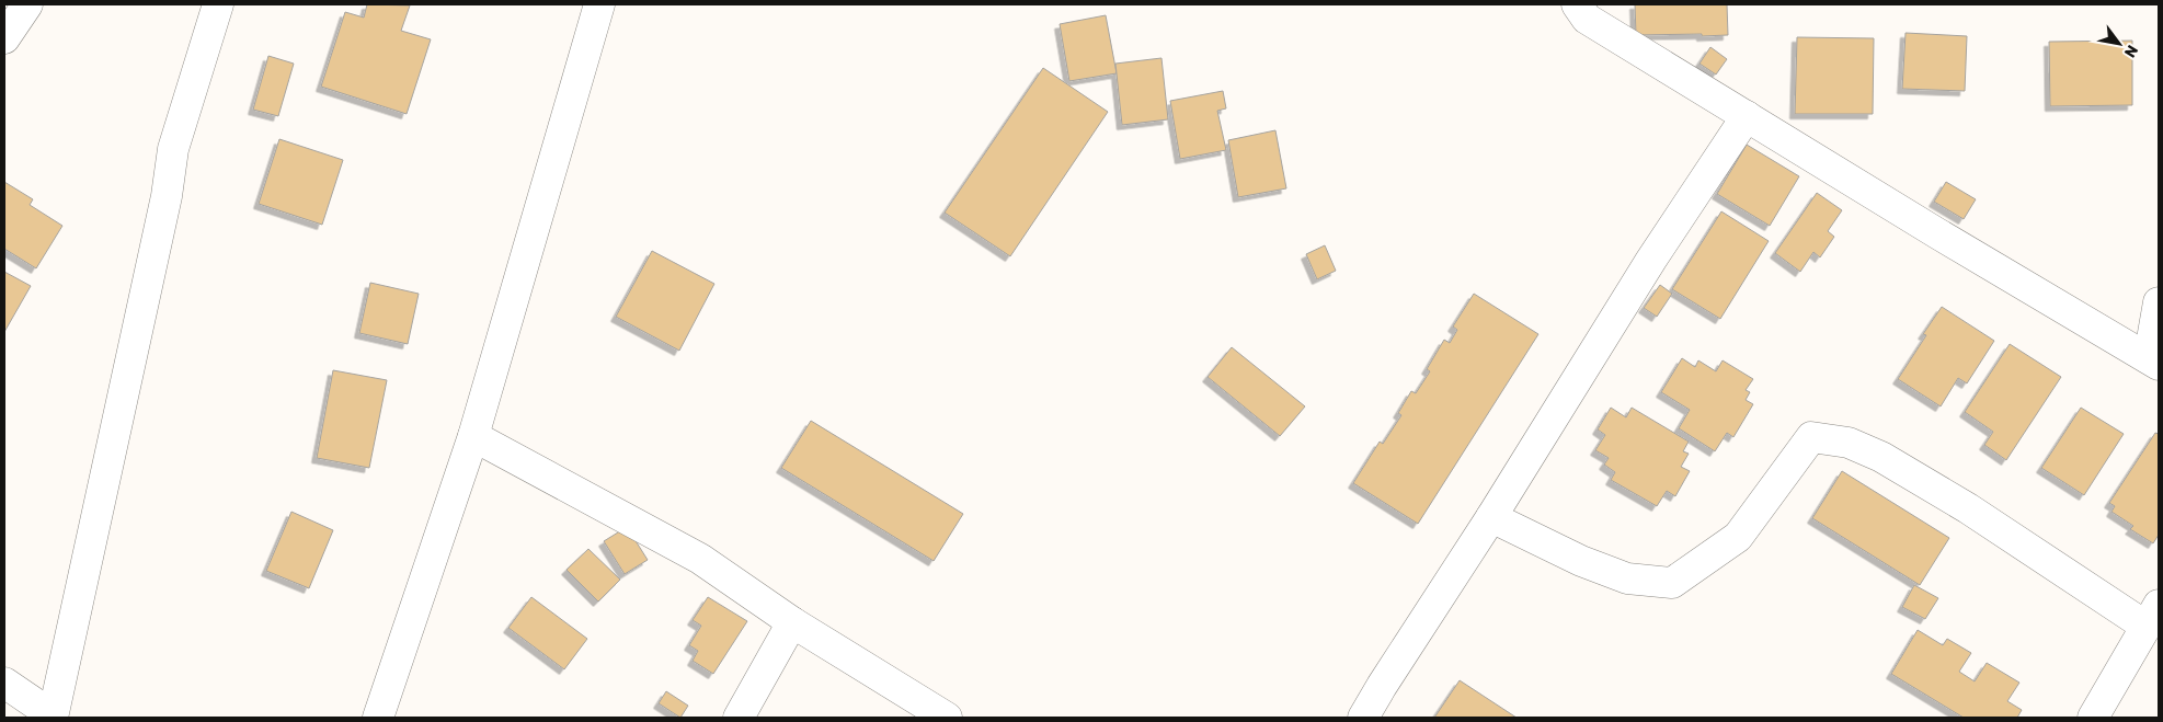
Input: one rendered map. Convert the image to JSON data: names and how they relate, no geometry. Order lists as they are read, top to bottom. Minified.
{"north":"bottom right"}
